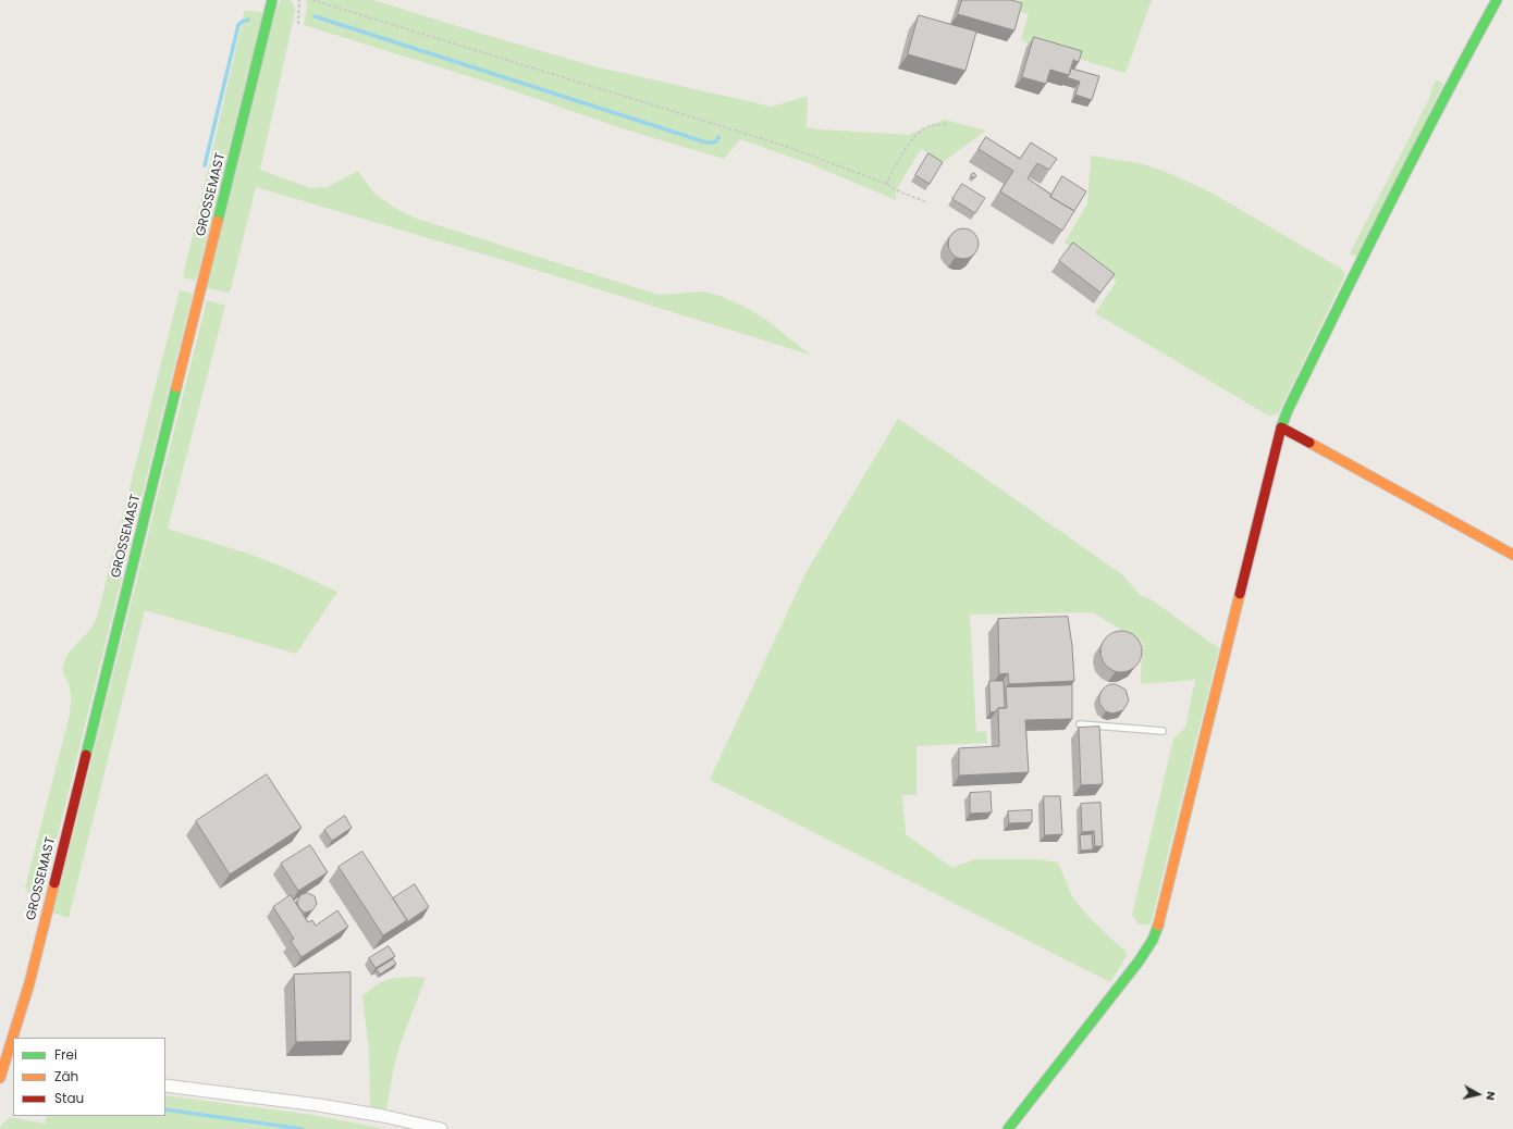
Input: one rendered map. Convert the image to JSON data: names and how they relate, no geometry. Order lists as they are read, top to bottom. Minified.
{"streets":{"street":["GROSSEMAST"]},"legend":["Frei","Zäh","Stau"],"north":"right"}
